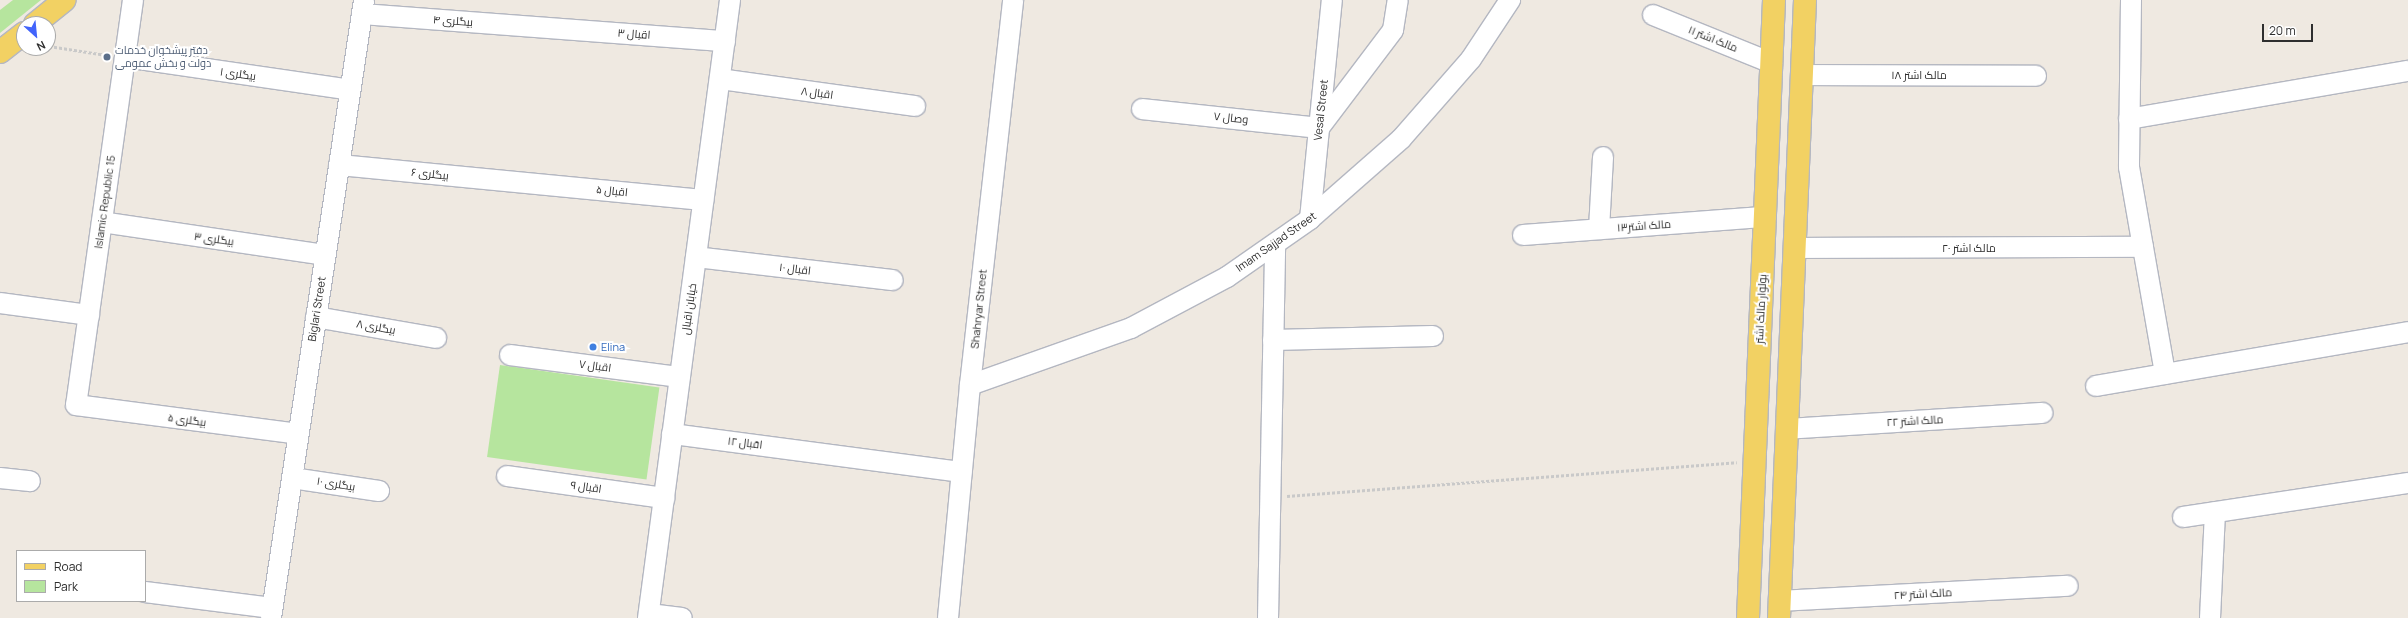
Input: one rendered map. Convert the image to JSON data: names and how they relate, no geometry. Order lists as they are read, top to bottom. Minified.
{"streets":{"main road":["بولوار مالک اشتر"],"street":["بیگلری ۴","اقبال ۳","مالک اشتر ۱۱","بیگلری ۱","مالک اشتر ۱۸","اقبال ۸","Vesal Street","وصال ۷","بیگلری ۶","اقبال ۵","Islamic Republic 15","مالک اشتر۱۳","بیگلری ۳","Imam Sajjad Street","مالک اشتر ۲۰","اقبال ۱۰","Biglari Street","خیابان اقبال","Shahryar Street","بیگلری ۸","اقبال ۷","بیگلری ۵","مالک اشتر ۲۲","اقبال ۱۲","بیگلری ۱۰","اقبال ۹","مالک اشتر ۲۴"]},"crossings":[["بیگلری ۴","اقبال ۳"],["بیگلری ۴","Biglari Street"],["اقبال ۳","خیابان اقبال"],["مالک اشتر ۱۱","بولوار مالک اشتر"],["بیگلری ۱","Islamic Republic 15"],["بیگلری ۱","Biglari Street"],["اقبال ۸","خیابان اقبال"],["Vesal Street","وصال ۷"],["Vesal Street","Imam Sajjad Street"],["بیگلری ۶","اقبال ۵"],["بیگلری ۶","Biglari Street"],["اقبال ۵","خیابان اقبال"],["Islamic Republic 15","بیگلری ۳"],["Islamic Republic 15","بیگلری ۵"],["مالک اشتر۱۳","بولوار مالک اشتر"],["بیگلری ۳","Biglari Street"],["Imam Sajjad Street","Shahryar Street"],["اقبال ۱۰","خیابان اقبال"],["Biglari Street","بیگلری ۸"],["Biglari Street","بیگلری ۵"],["Biglari Street","بیگلری ۱۰"],["خیابان اقبال","اقبال ۷"],["خیابان اقبال","اقبال ۱۲"],["خیابان اقبال","اقبال ۹"],["Shahryar Street","اقبال ۱۲"]],"places":["دفتر پیشخوان خدمات دولت و بخش عمومی","Elina"],"legend":["Road","Park"],"scale_bar":"20 m","north":"bottom right"}
